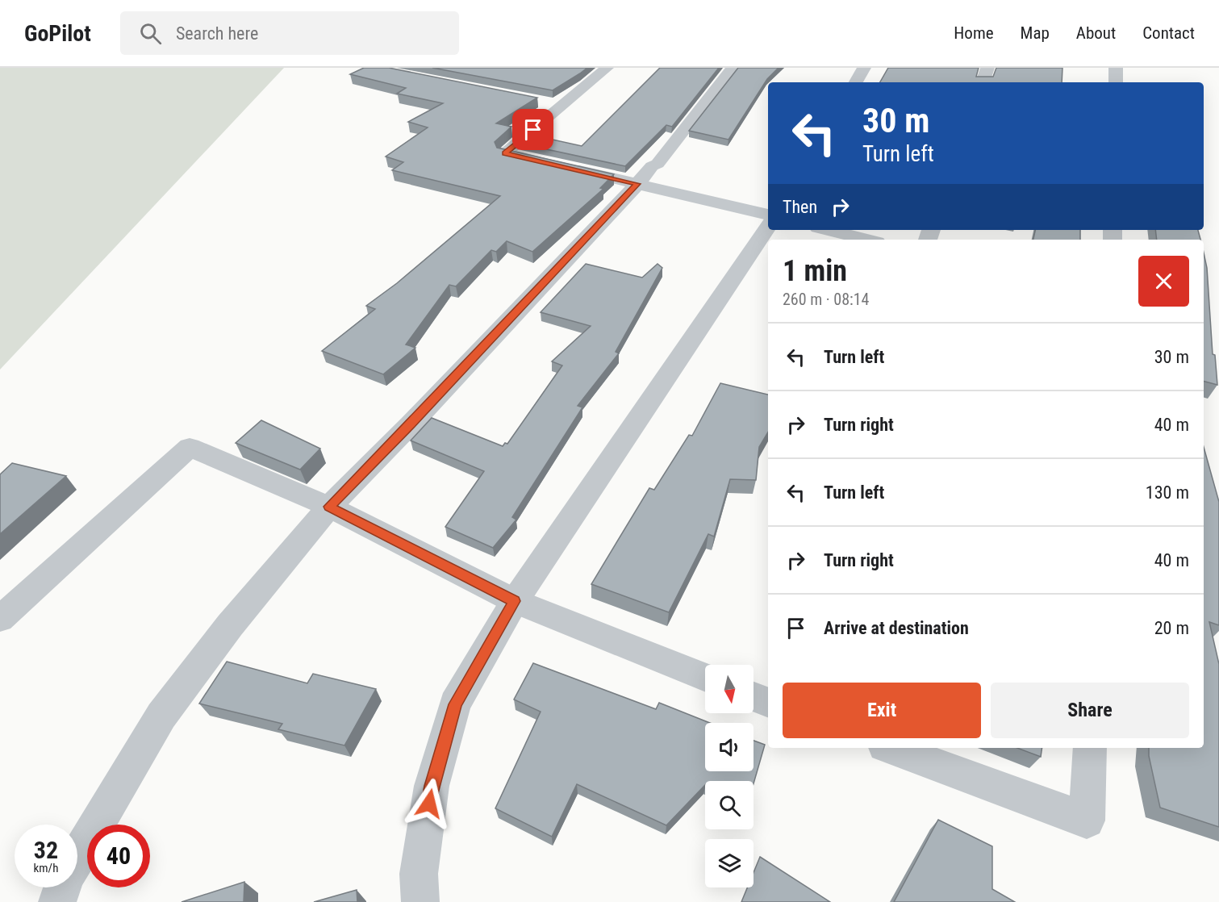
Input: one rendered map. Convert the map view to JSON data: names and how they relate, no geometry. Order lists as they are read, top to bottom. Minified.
{"north":"bottom","page":{"header":"GoPilot","search":"Search here","nav":["Home","Map","About","Contact"],"turn":["30 m","Turn left"],"then":"Then","heading":["1 min","260 m · 08:14"],"list":[{"name":"Turn left","value":"30 m"},{"name":"Turn right","value":"40 m"},{"name":"Turn left","value":"130 m"},{"name":"Turn right","value":"40 m"},{"name":"Arrive at destination","value":"20 m"}],"buttons":["Exit","Share"],"speed":"32 km/h","limit":"40"}}
